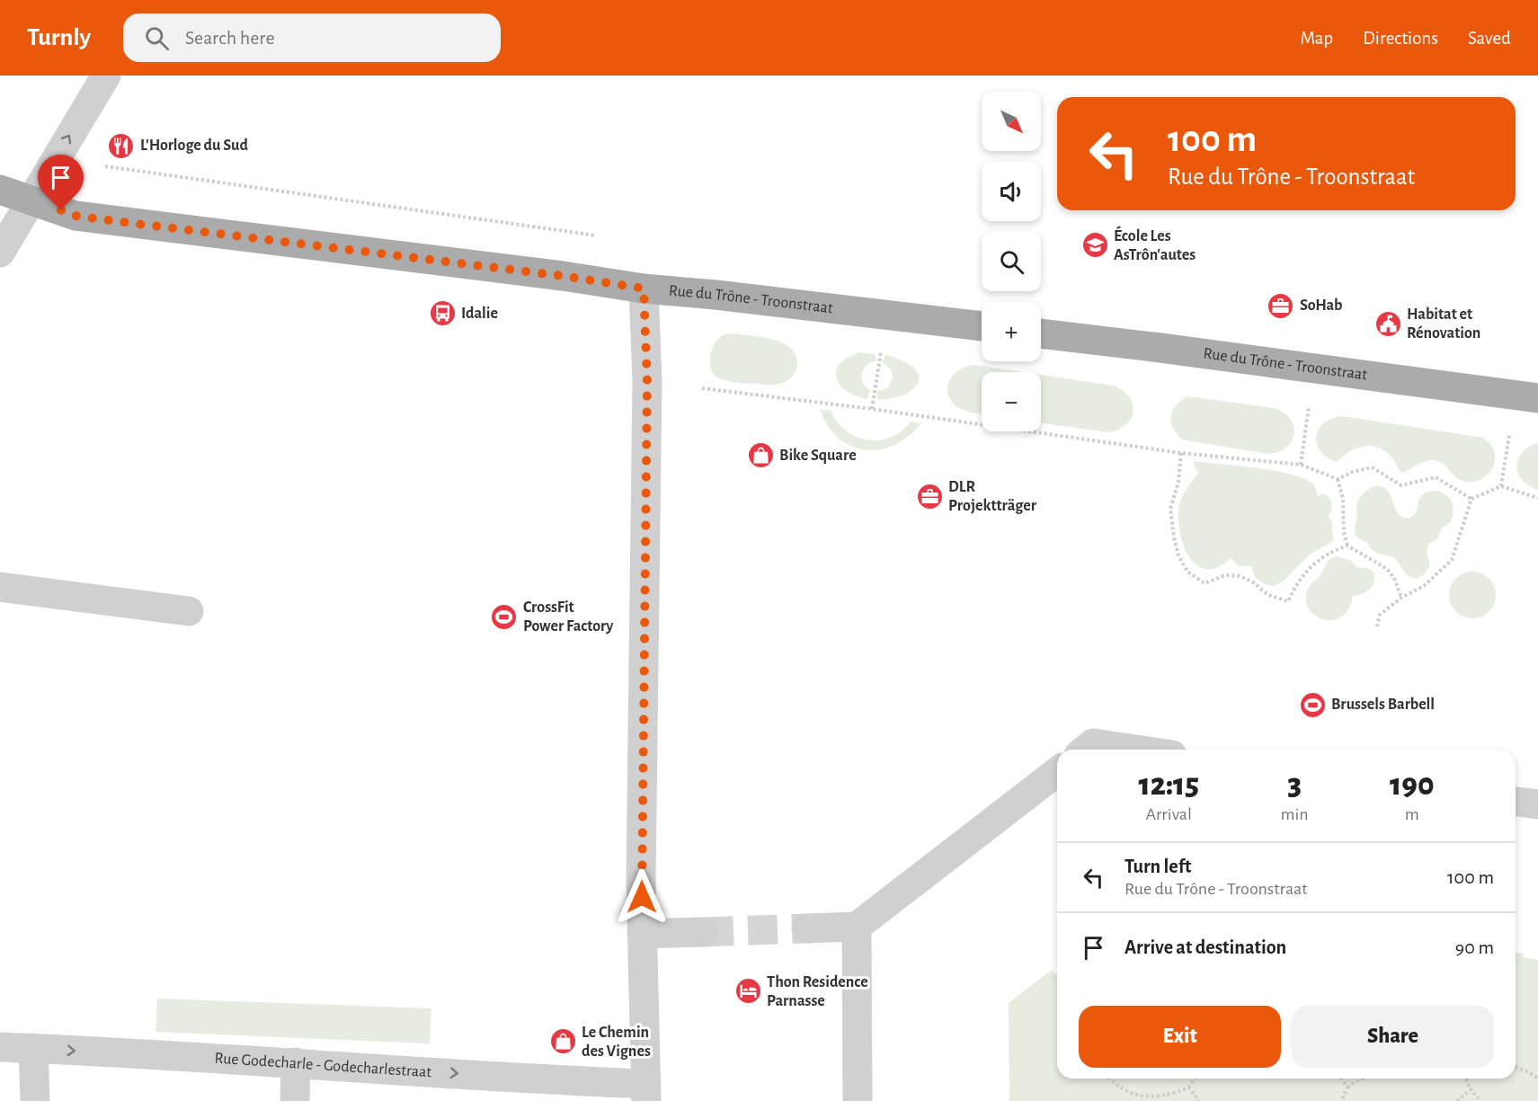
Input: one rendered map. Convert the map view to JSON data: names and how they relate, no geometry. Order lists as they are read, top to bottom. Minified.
{"streets":{"main road":["Rue du Trône - Troonstraat"],"street":["Rue Godecharle - Godecharlestraat"]},"one_way":["Rue Godecharle - Godecharlestraat"],"places":{"restaurant":["L'Horloge du Sud"],"school or university":["École Les AsTrôn'autes"],"office":["SoHab","DLR Projektträger"],"bus stop":["Idalie"],"public building":["Habitat et Rénovation"],"shop":["Bike Square","Le Chemin des Vignes"],"sports":["CrossFit Power Factory","Brussels Barbell"],"hotel":["Thon Residence Parnasse"]},"north":"bottom right","page":{"header":"Turnly","search":"Search here","nav":["Map","Directions","Saved"],"map_buttons":["+","−"],"turn":["100 m","Rue du Trône - Troonstraat"],"eta":["12:15","Arrival","3","min","190","m"],"list":[{"name":"Turn left","note":"Rue du Trône - Troonstraat","value":"100 m"},{"name":"Arrive at destination","value":"90 m"}],"buttons":["Exit","Share"]}}
